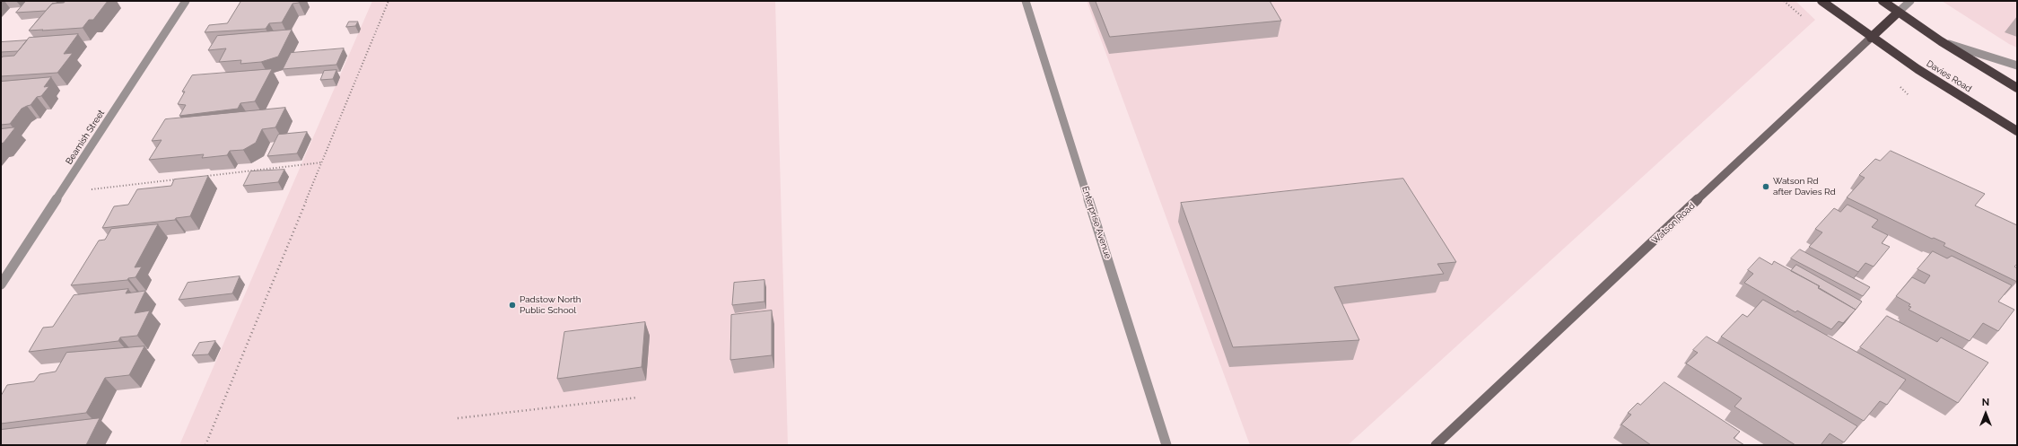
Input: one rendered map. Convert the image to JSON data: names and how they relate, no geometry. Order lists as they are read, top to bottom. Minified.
{"streets":{"highway":["Davies Road","Watson Road"],"street":["Beamish Street","Enterprise Avenue"]},"crossings":[["Davies Road","Watson Road"]],"places":["Watson Rd after Davies Rd","Padstow North Public School"],"north":"top"}
